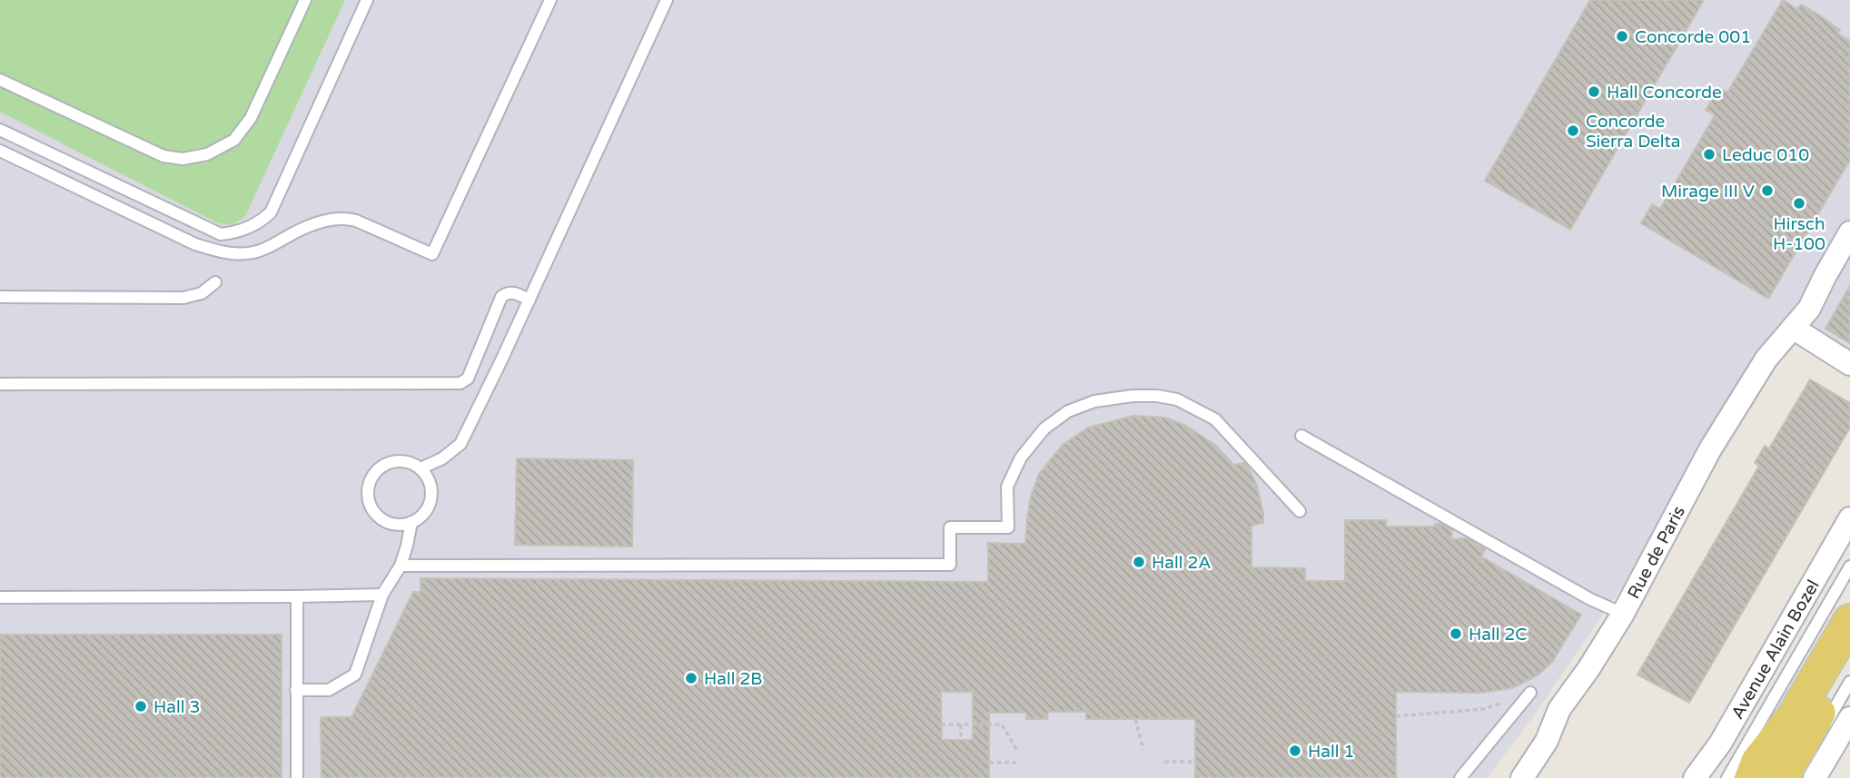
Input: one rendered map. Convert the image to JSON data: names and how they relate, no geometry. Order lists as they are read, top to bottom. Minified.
{"streets":{"street":["Rue de Paris","Avenue Alain Bozel"]},"places":["Concorde 001","Hall Concorde","Concorde Sierra Delta","Leduc 010","Mirage III V","Hirsch H-100","Hall 2A","Hall 2C","Hall 2B","Hall 3","Hall 1"]}
